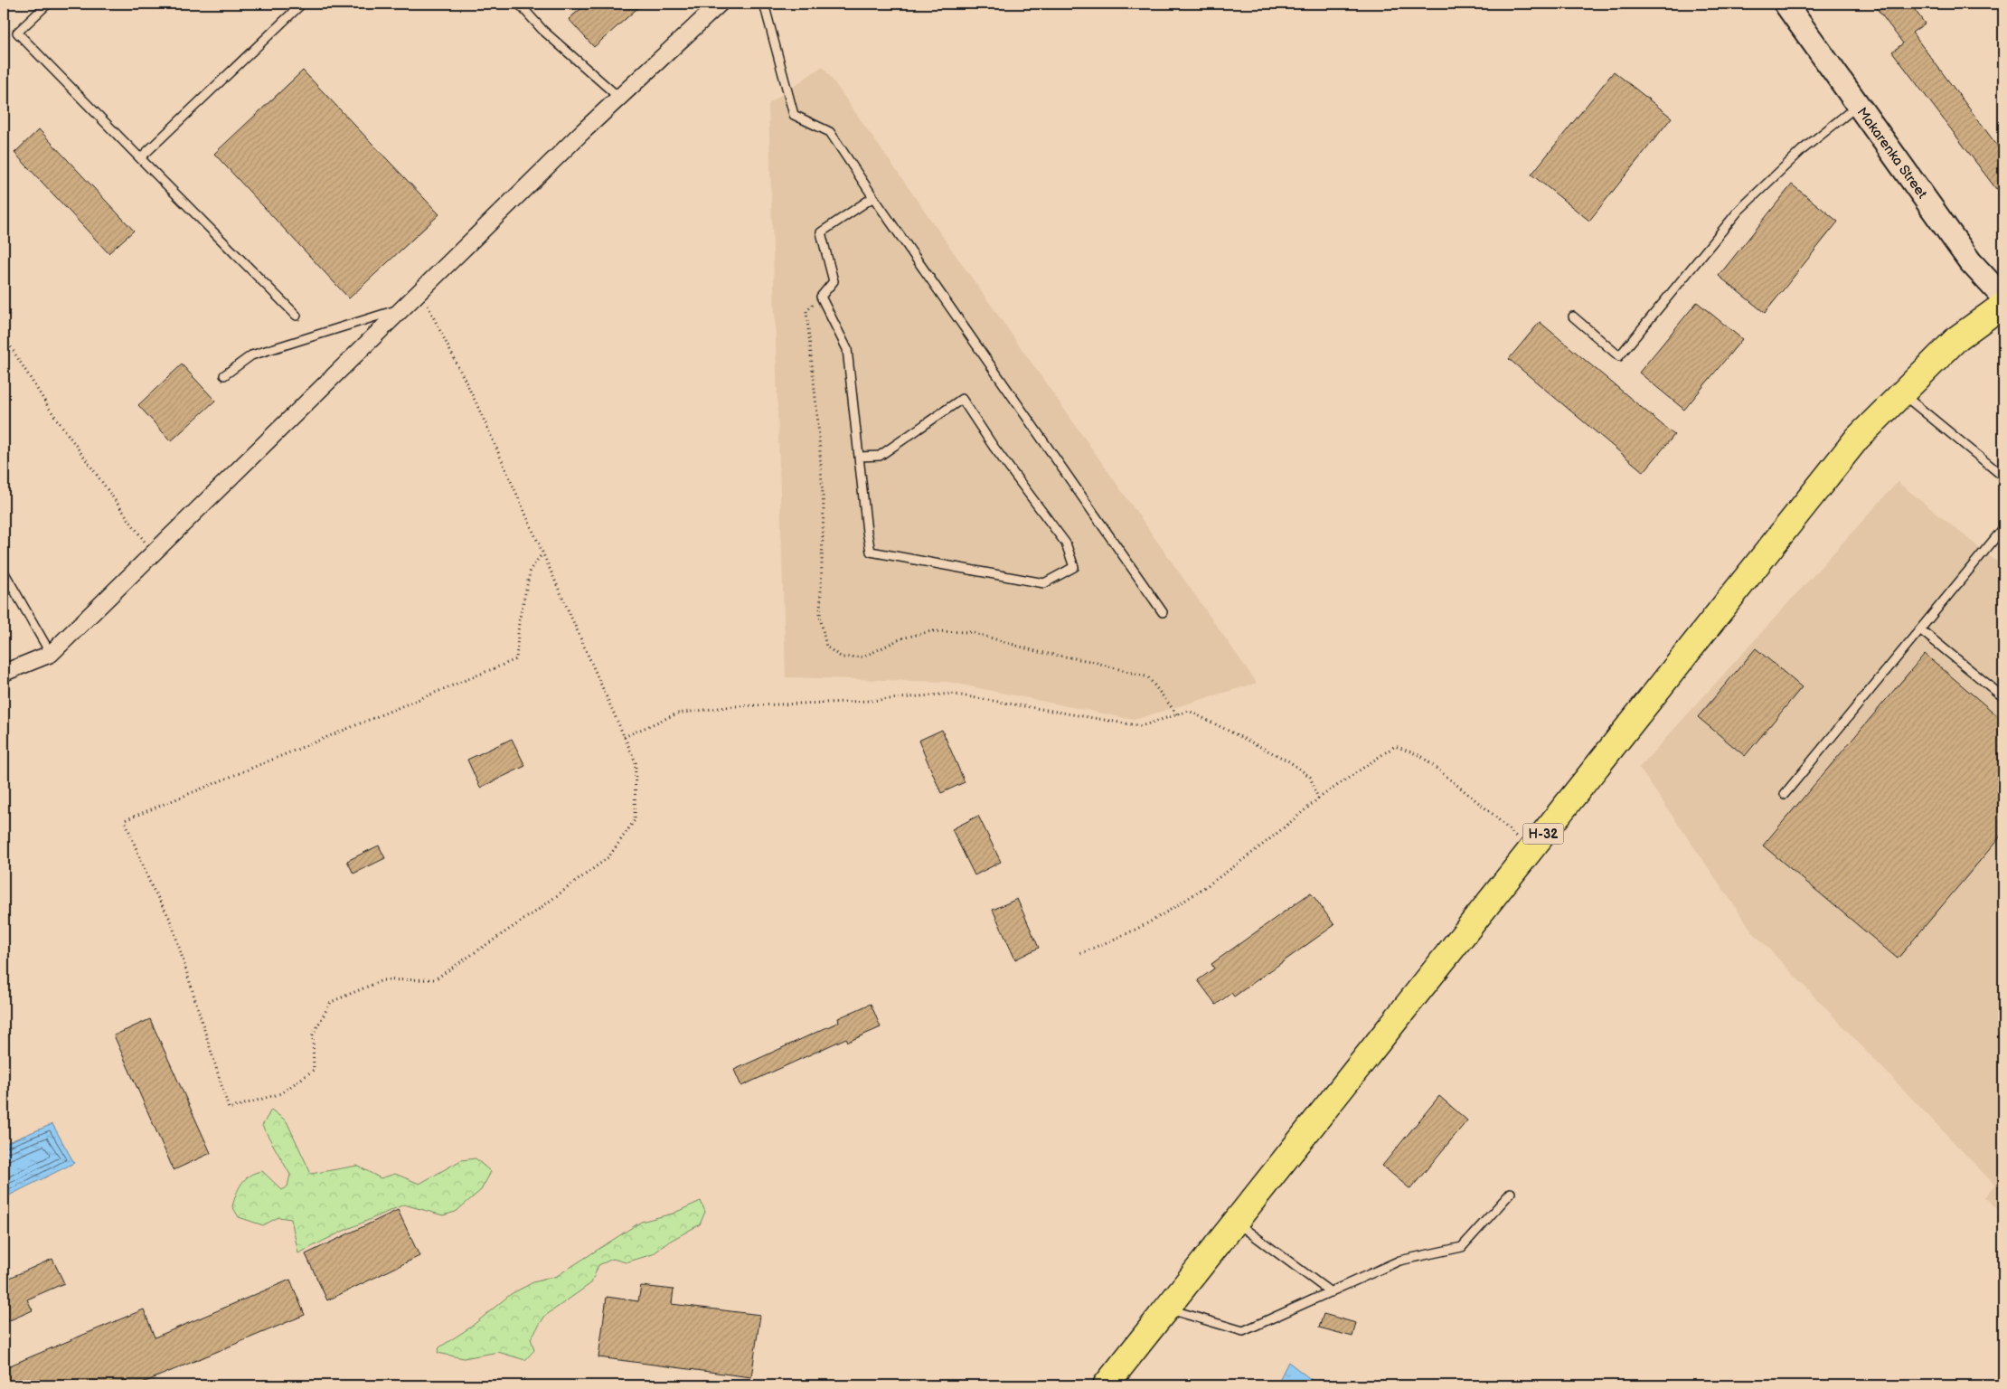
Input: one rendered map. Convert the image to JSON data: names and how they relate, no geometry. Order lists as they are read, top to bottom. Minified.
{"streets":{"main road":["Н-32"],"street":["Makarenka Street"]}}
